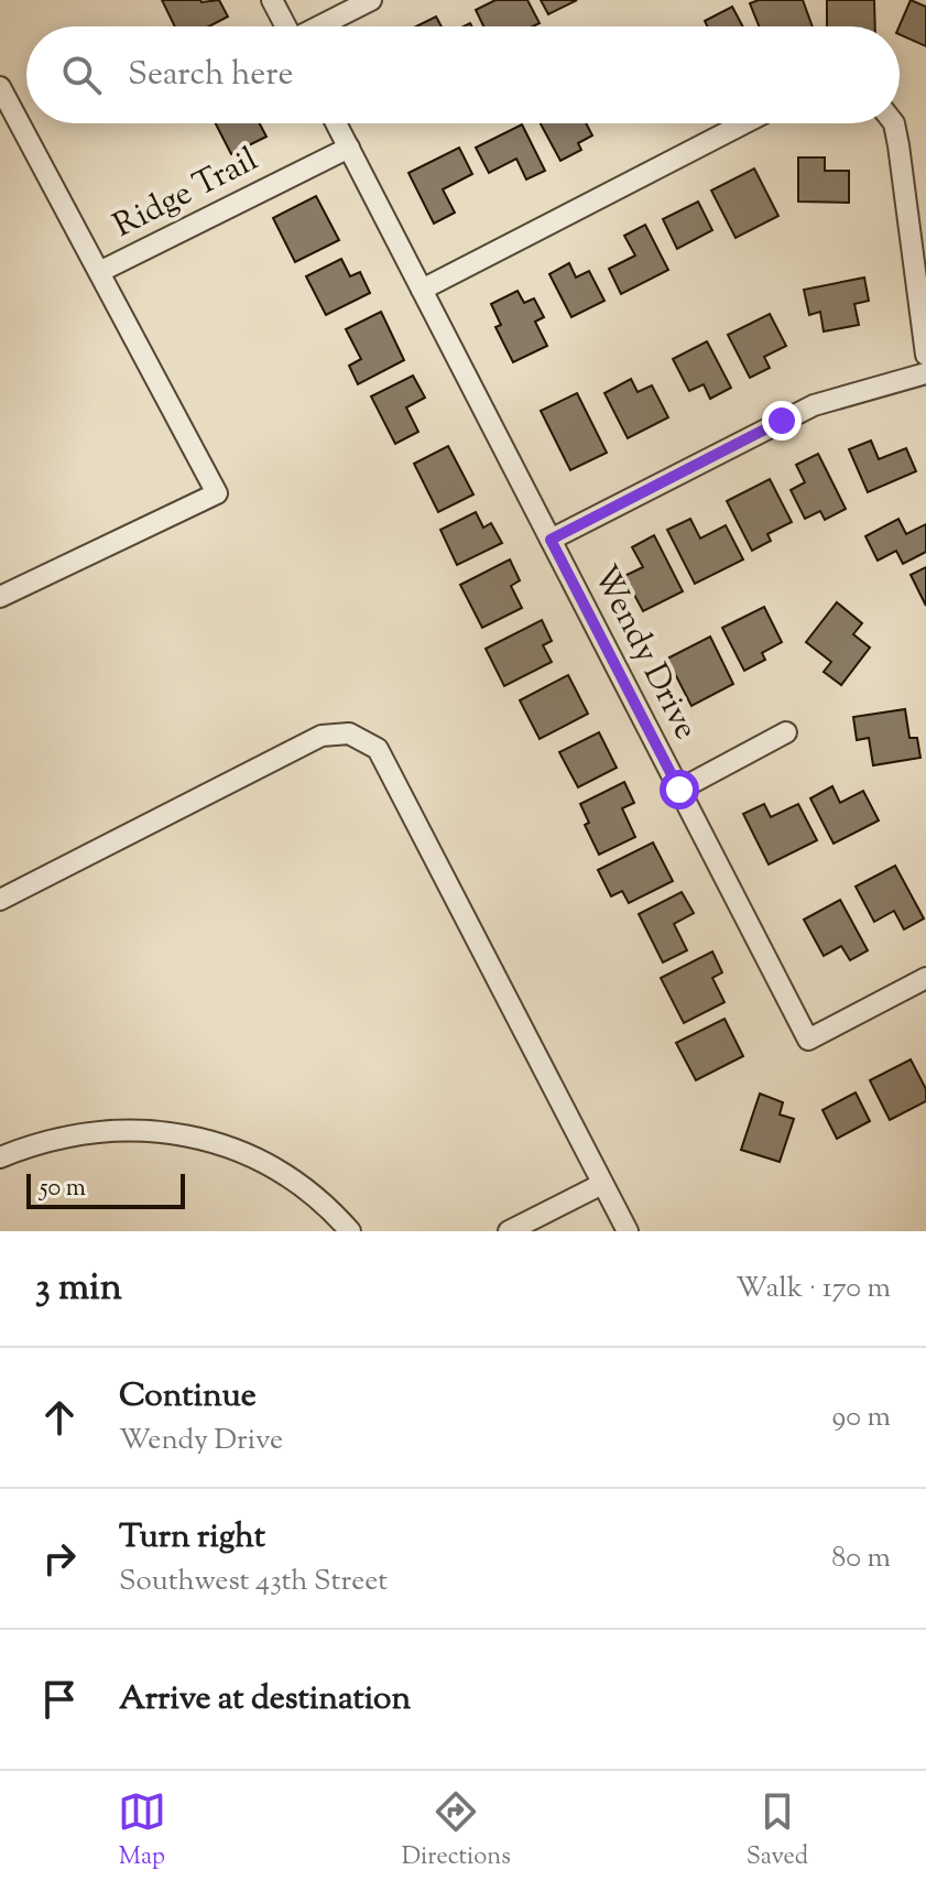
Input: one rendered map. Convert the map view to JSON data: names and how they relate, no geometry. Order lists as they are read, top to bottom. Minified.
{"streets":{"street":["Ridge Trail","Wendy Drive"]},"crossings":[["Ridge Trail","Wendy Drive"]],"scale_bar":"50 m","page":{"search":"Search here","scale":"50 m","heading":["3 min","Walk · 170 m"],"list":[["Continue","Wendy Drive","90 m"],["Turn right","Southwest 43th Street","80 m"],"Arrive at destination"],"nav":["Map","Directions","Saved"]}}
